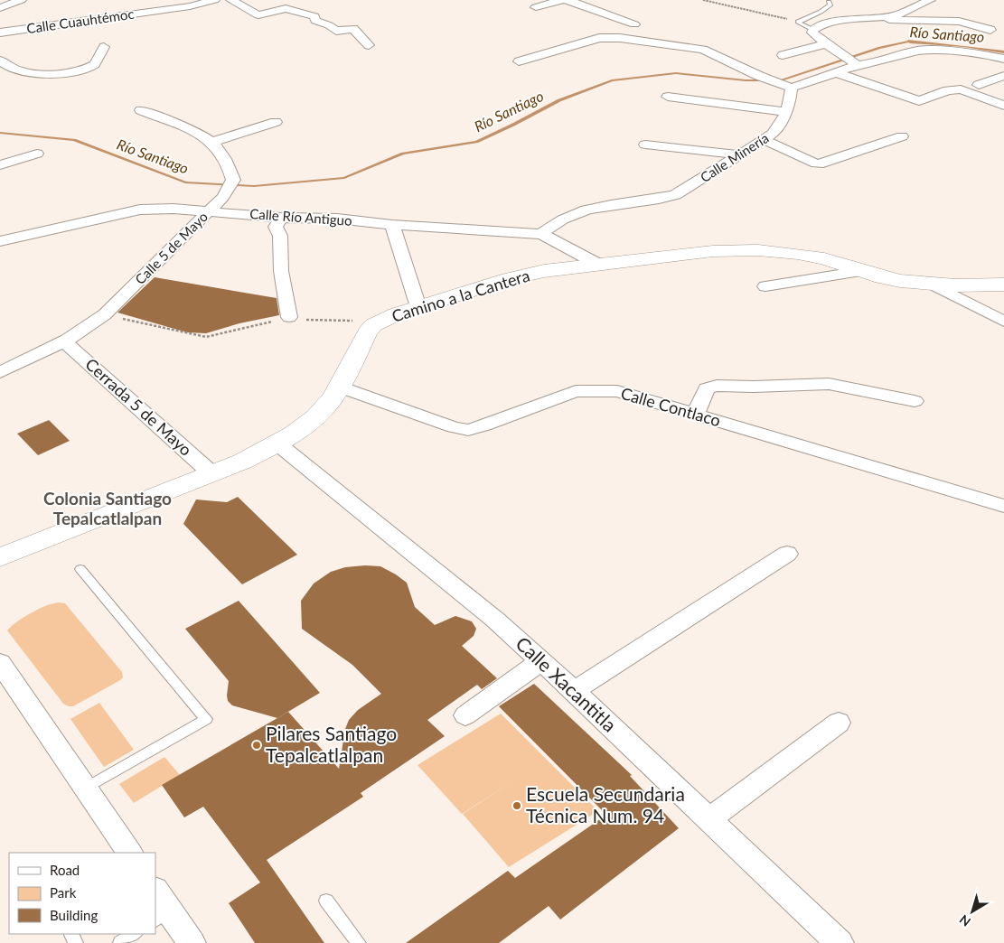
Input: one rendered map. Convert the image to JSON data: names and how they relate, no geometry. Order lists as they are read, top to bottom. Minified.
{"streets":{"street":["Calle Cuauhtémoc","Calle Minería","Calle Río Antiguo","Calle 5 de Mayo","Camino a la Cantera","Cerrada 5 de Mayo","Calle Contlaco","Calle Xacantitla"]},"crossings":[["Calle Minería","Calle Río Antiguo"],["Calle Río Antiguo","Calle 5 de Mayo"],["Calle Río Antiguo","Camino a la Cantera"],["Calle 5 de Mayo","Cerrada 5 de Mayo"],["Camino a la Cantera","Cerrada 5 de Mayo"],["Camino a la Cantera","Calle Contlaco"],["Camino a la Cantera","Calle Xacantitla"]],"districts":["Colonia Santiago Tepalcatlalpan"],"water":["Río Santiago"],"places":["Pilares Santiago Tepalcatlalpan","Escuela Secundaria Técnica Num. 94"],"legend":["Road","Park","Building"],"north":"bottom left"}
